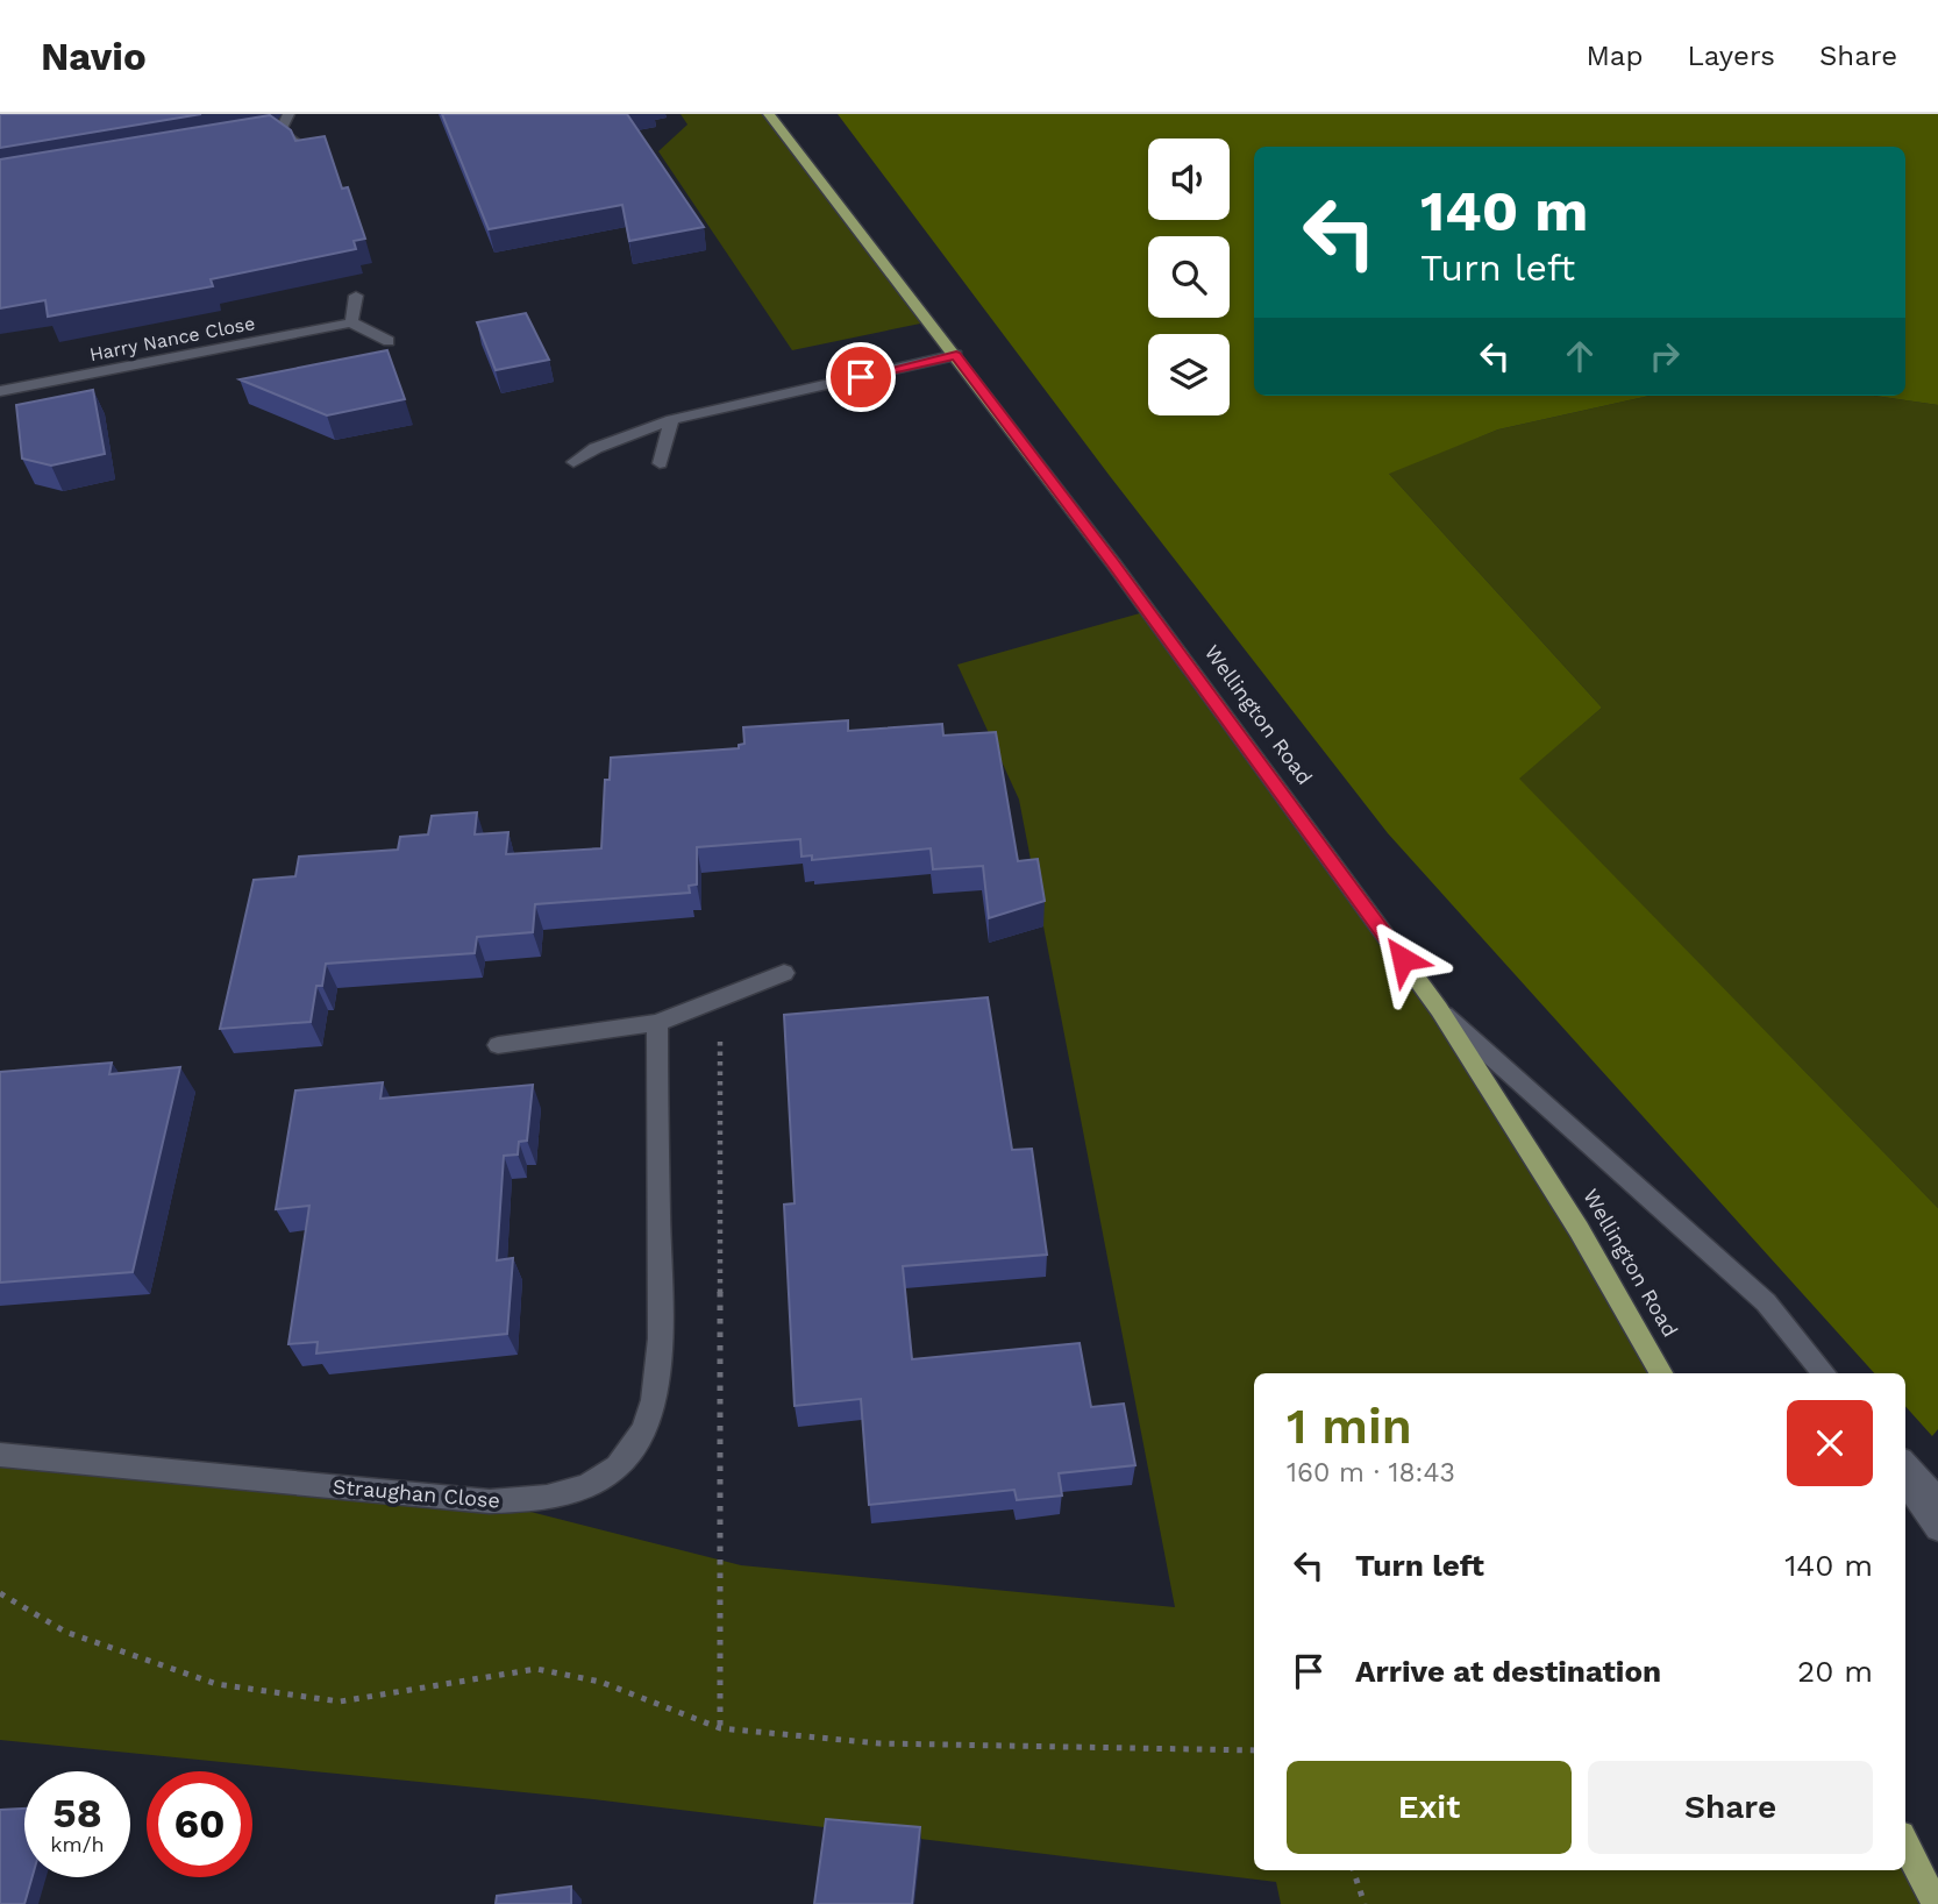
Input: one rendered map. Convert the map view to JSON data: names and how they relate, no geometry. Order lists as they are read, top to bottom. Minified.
{"streets":{"main road":["Wellington Road"],"street":["Harry Nance Close","Straughan Close"]},"page":{"header":"Navio","nav":["Map","Layers","Share"],"turn":["140 m","Turn left"],"heading":["1 min","160 m · 18:43"],"list":[{"name":"Turn left","value":"140 m"},{"name":"Arrive at destination","value":"20 m"}],"buttons":["Exit","Share"],"speed":"58 km/h","limit":"60"}}
